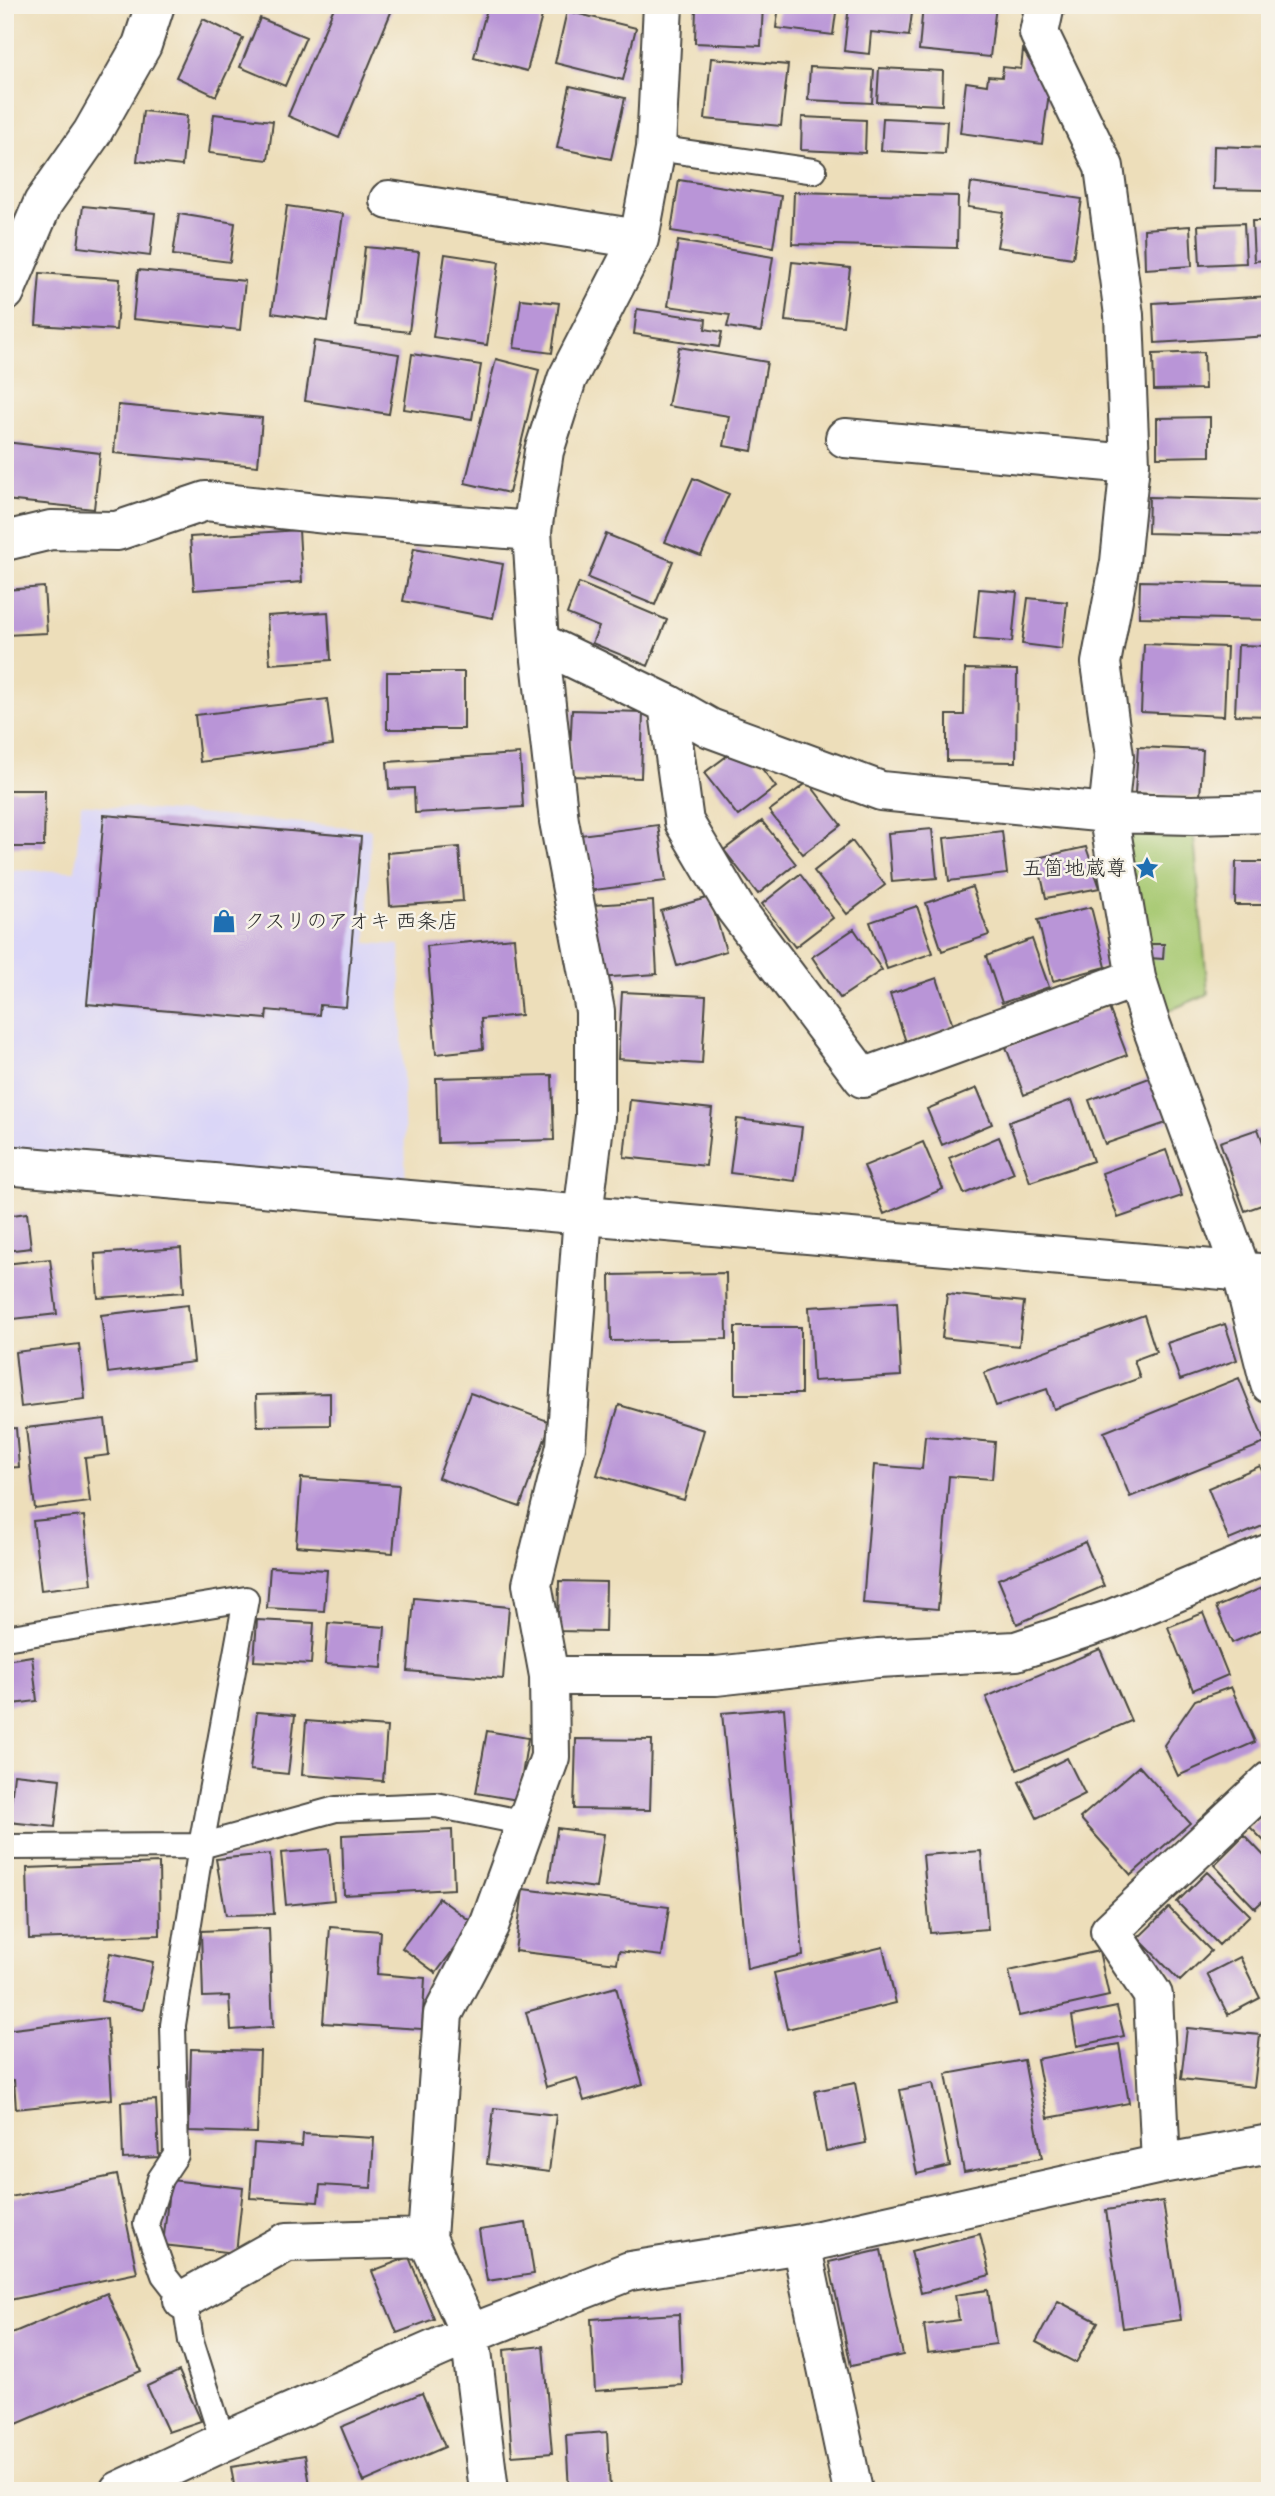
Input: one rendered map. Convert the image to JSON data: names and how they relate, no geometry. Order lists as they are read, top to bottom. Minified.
{"places":{"place":["五箇地蔵尊"],"shop":["クスリのアオキ 西条店"]}}
